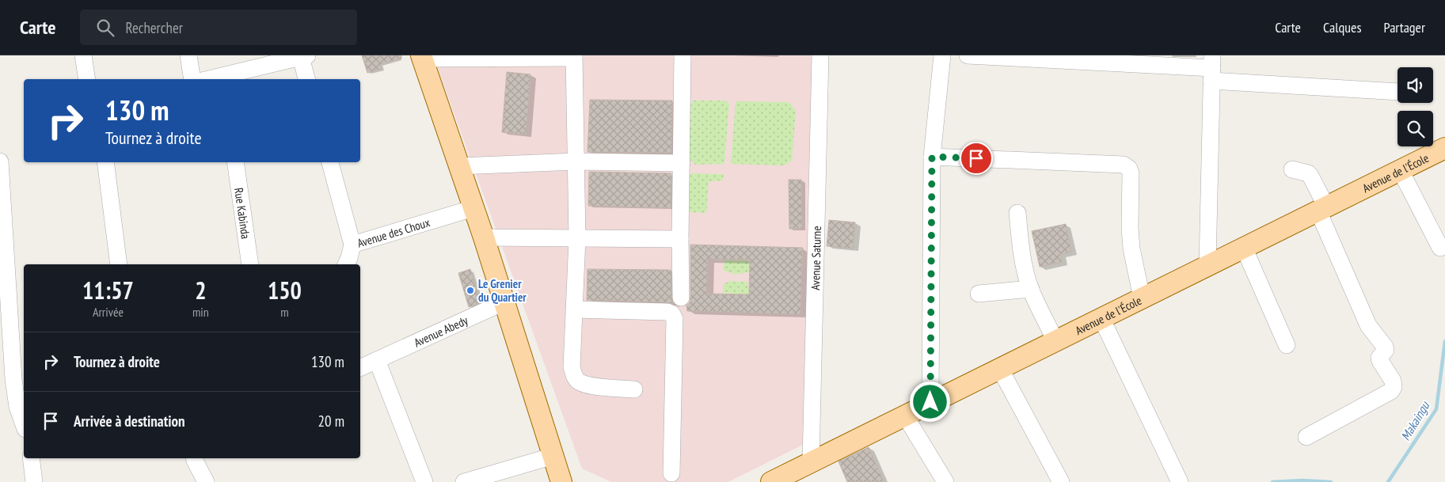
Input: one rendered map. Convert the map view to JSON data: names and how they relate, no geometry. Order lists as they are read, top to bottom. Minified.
{"streets":{"main road":["Avenue de l'École"],"street":["Rue Kabinda","Avenue des Choux","Avenue Saturne","Avenue Abedy"]},"crossings":[["Avenue de l'École","Avenue Saturne"]],"water":["Makaingu"],"places":["Le Grenier du Quartier"],"page":{"header":"Carte","search":"Rechercher","nav":["Carte","Calques","Partager"],"turn":["130 m","Tournez à droite"],"eta":["11:57","Arrivée","2","min","150","m"],"list":[{"name":"Tournez à droite","value":"130 m"},{"name":"Arrivée à destination","value":"20 m"}]}}
